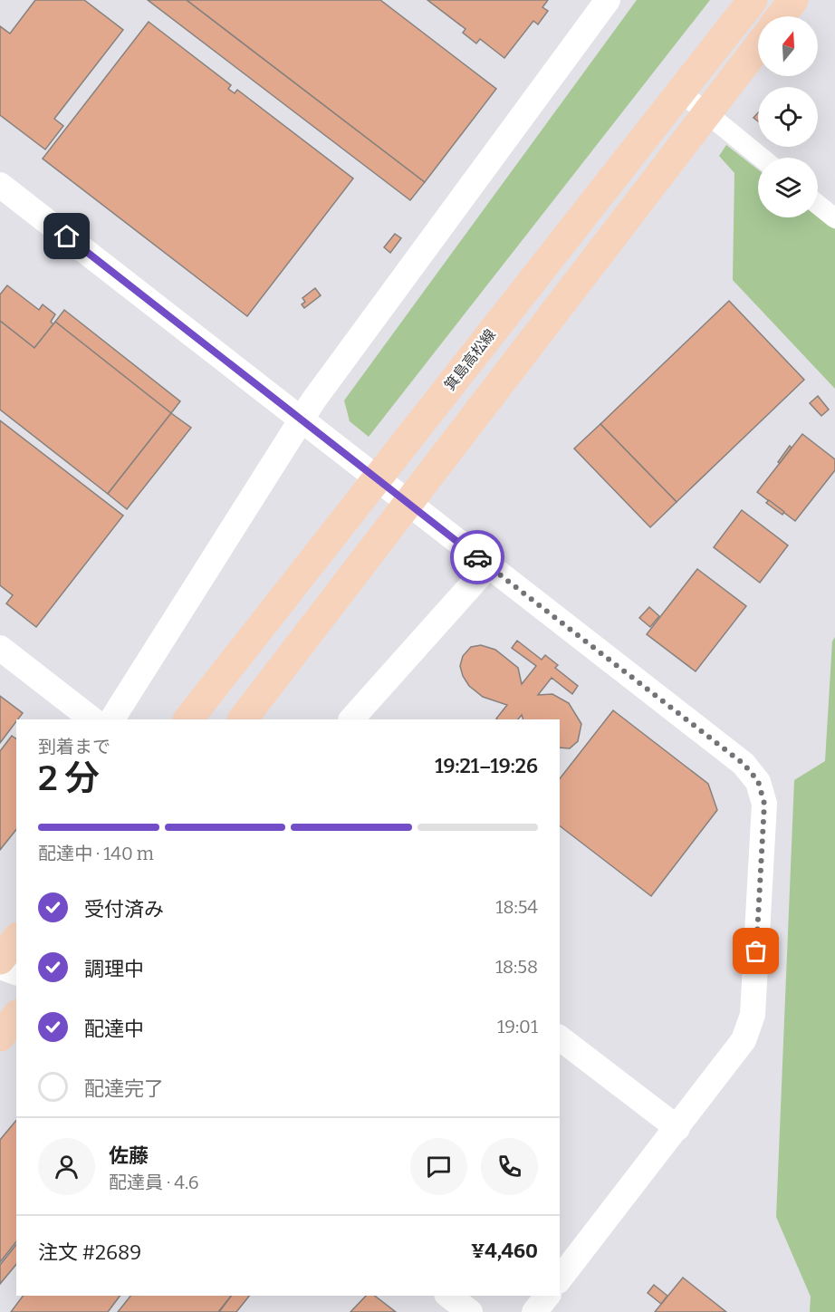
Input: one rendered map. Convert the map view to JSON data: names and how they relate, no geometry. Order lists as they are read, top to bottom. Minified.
{"streets":{"main road":["箕島高松線"]},"north":"top","page":{"heading":["2 分","到着まで","19:21–19:26"],"panel":["佐藤","配達員 · 4.6","注文 #2689","¥4,460"],"bar":"配達中 · 140 m","list":[["受付済み","18:54"],["調理中","18:58"],["配達中","19:01"],"配達完了"]}}
